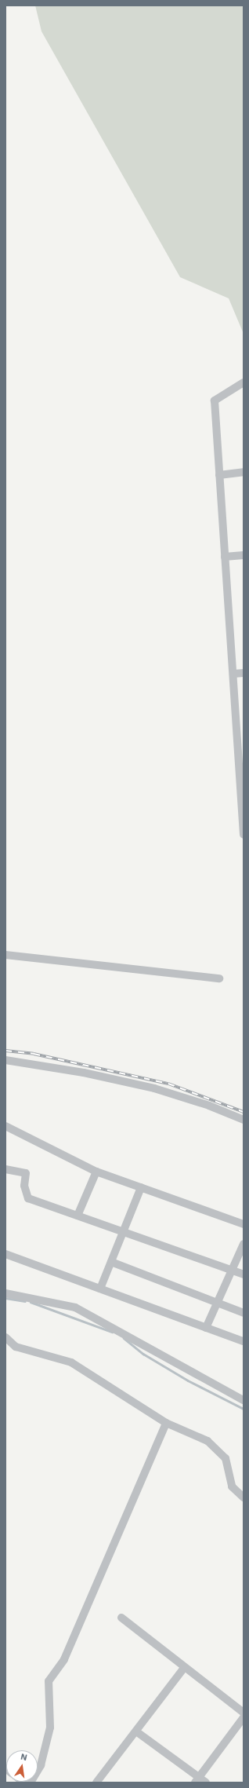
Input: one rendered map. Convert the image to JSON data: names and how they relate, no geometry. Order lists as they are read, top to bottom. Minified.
{"north":"top"}
